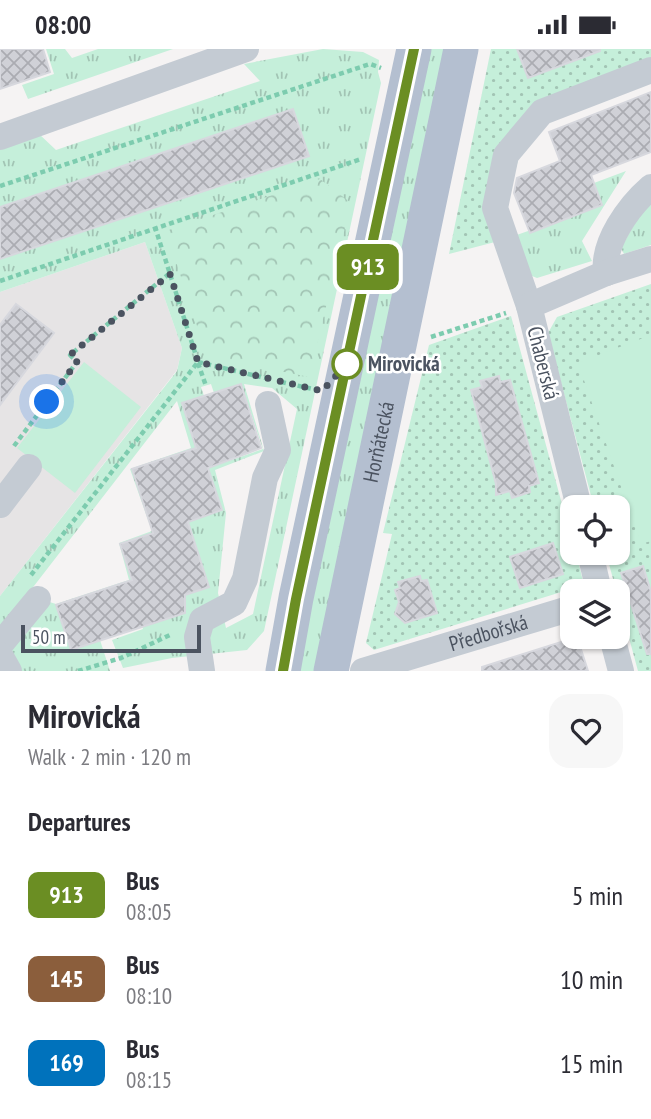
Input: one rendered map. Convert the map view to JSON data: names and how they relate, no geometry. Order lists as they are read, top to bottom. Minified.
{"streets":{"main road":["Horňátecká"],"street":["Chaberská","Předbořská"]},"places":["Mirovická"],"lines":["bus line 913"],"scale_bar":"50 m","page":{"status":"08:00","on_map":"913","scale":"50 m","heading":[["Mirovická","Walk · 2 min · 120 m"],"Departures"],"list":[{"mark":"913","name":"Bus","note":"08:05","value":"5 min"},{"mark":"145","name":"Bus","note":"08:10","value":"10 min"},{"mark":"169","name":"Bus","note":"08:15","value":"15 min"}]}}
